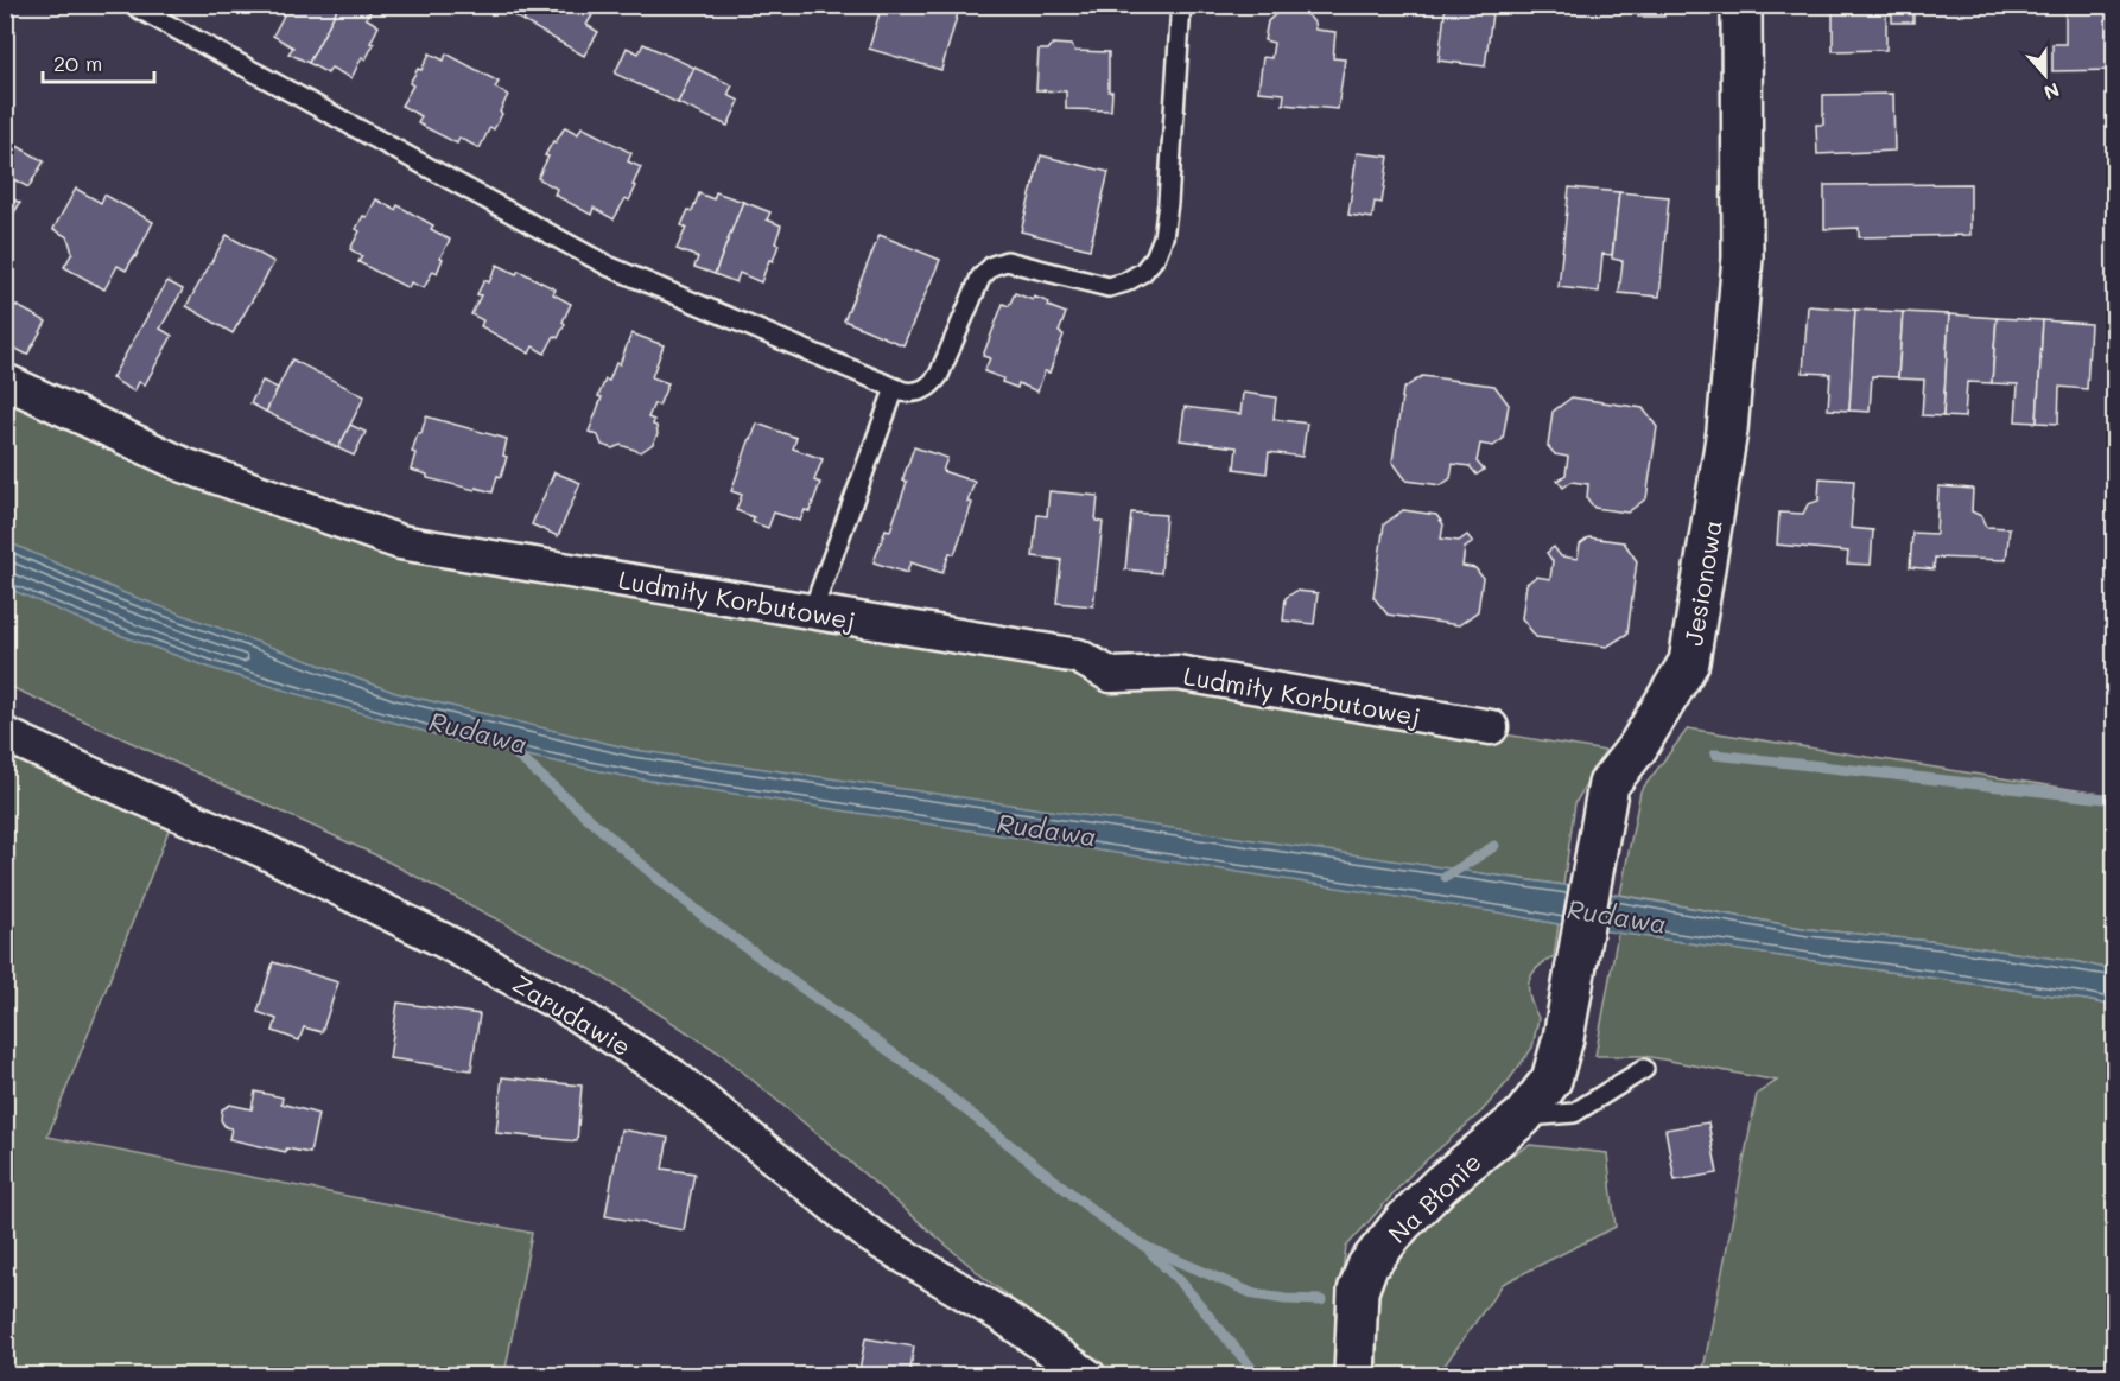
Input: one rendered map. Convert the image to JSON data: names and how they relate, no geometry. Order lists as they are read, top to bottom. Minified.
{"streets":{"street":["Jesionowa","Ludmiły Korbutowej","Zarudawie","Na Błonie"]},"crossings":[["Jesionowa","Na Błonie"]],"water":["Rudawa"],"scale_bar":"20 m","north":"bottom"}
